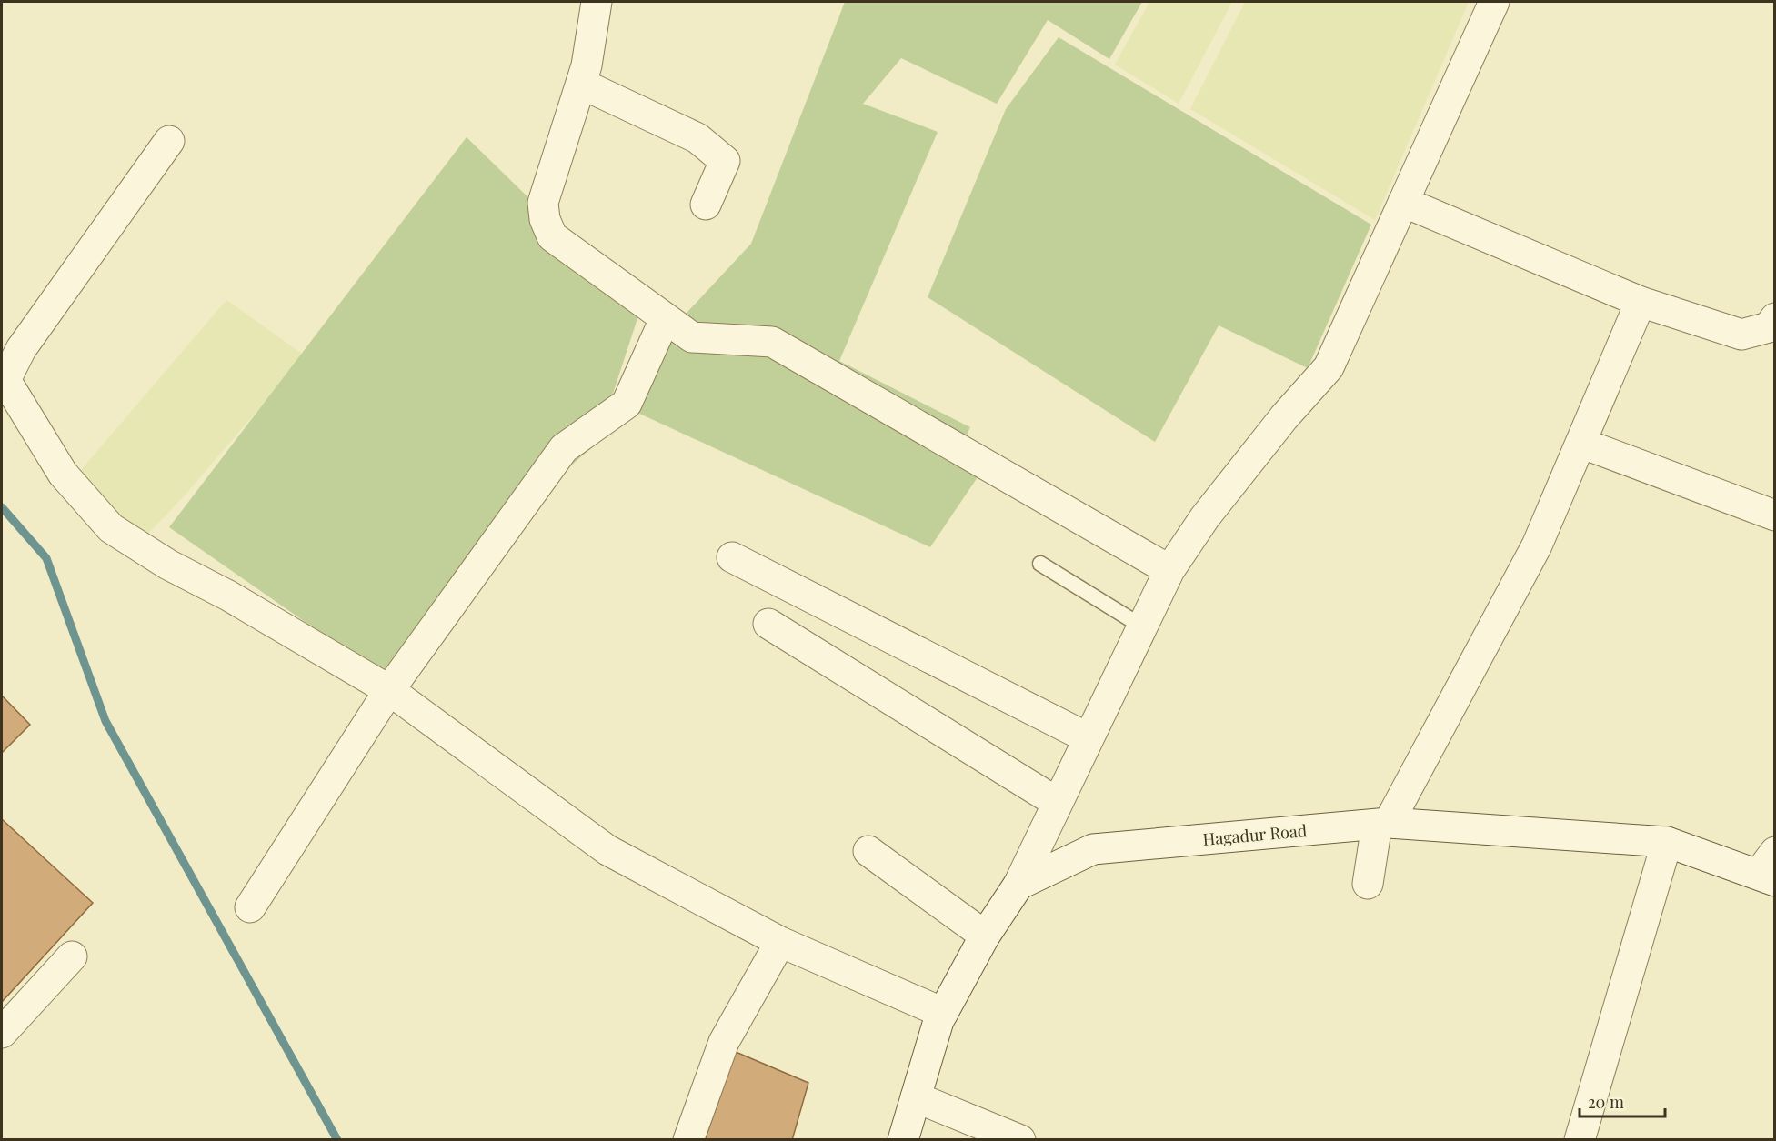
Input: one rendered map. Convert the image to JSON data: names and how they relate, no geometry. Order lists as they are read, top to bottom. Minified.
{"streets":{"street":["Hagadur Road"]},"scale_bar":"20 m"}
